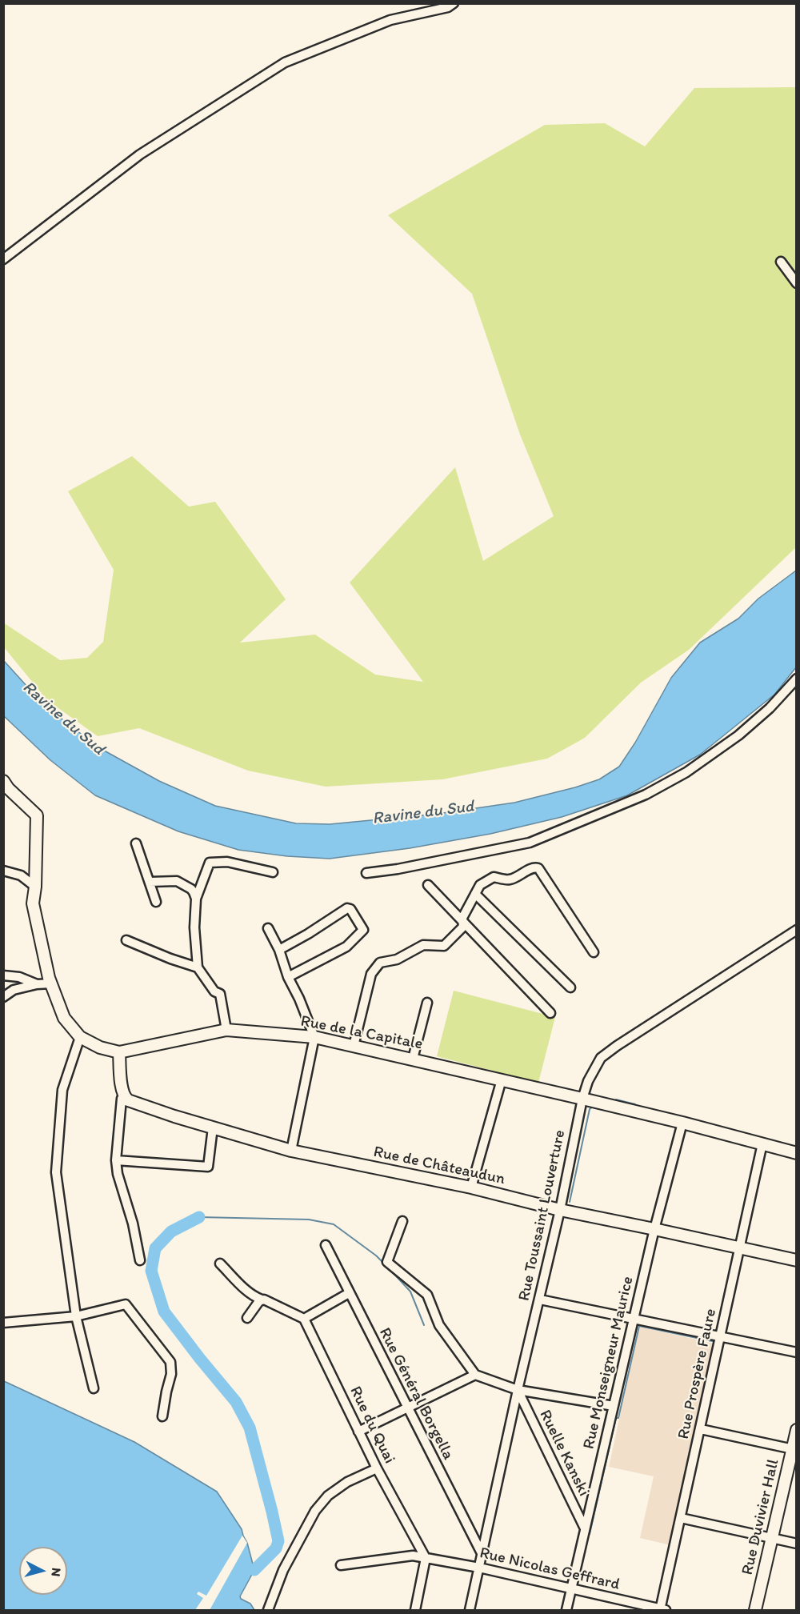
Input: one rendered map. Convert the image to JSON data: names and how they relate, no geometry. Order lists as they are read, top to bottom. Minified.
{"streets":{"street":["Rue de la Capitale","Rue de Châteaudun","Rue Toussaint Louverture","Rue Monseigneur Maurice","Rue Prospère Faure","Rue Général Borgella","Rue du Quai","Ruelle Kanski","Rue Duvivier Hall","Rue Nicolas Geffrard"]},"crossings":[["Rue de la Capitale","Rue Toussaint Louverture"],["Rue de la Capitale","Rue Monseigneur Maurice"],["Rue de la Capitale","Rue Prospère Faure"],["Rue de Châteaudun","Rue Toussaint Louverture"],["Rue de Châteaudun","Rue Monseigneur Maurice"],["Rue de Châteaudun","Rue Prospère Faure"],["Rue Toussaint Louverture","Rue Général Borgella"],["Rue Toussaint Louverture","Ruelle Kanski"],["Rue Toussaint Louverture","Rue Nicolas Geffrard"],["Rue Monseigneur Maurice","Ruelle Kanski"],["Rue Monseigneur Maurice","Rue Nicolas Geffrard"],["Rue Prospère Faure","Rue Nicolas Geffrard"],["Rue du Quai","Rue Nicolas Geffrard"]],"water":["Ravine du Sud"],"north":"right"}
